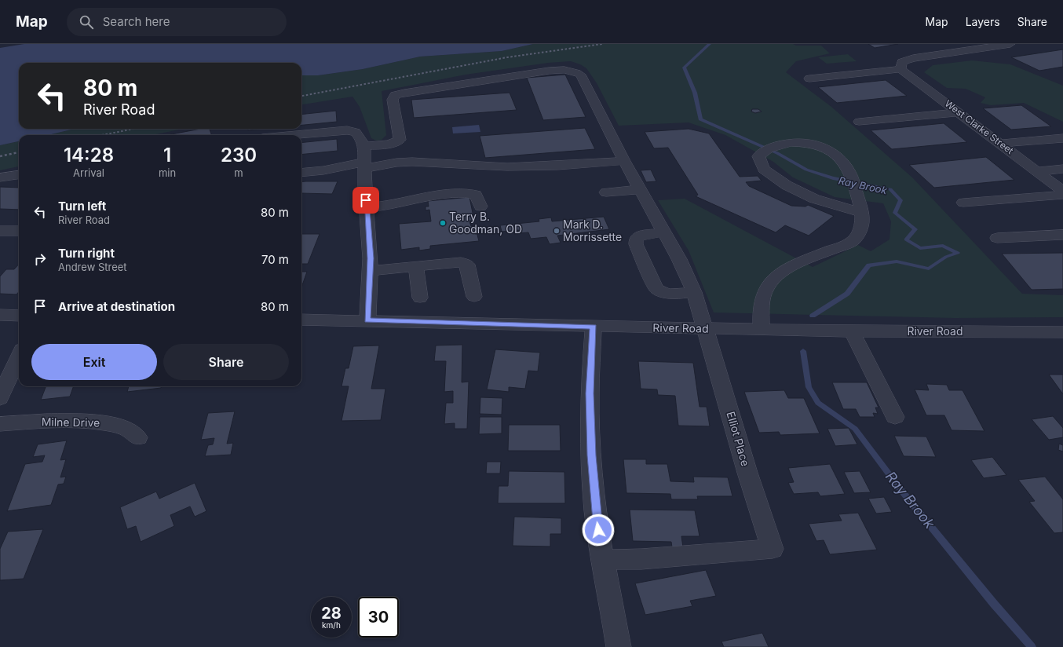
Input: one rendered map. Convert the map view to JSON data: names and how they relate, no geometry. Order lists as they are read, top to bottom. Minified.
{"streets":{"street":["West Clarke Street","River Road","Milne Drive","Elliot Place"]},"crossings":[["River Road","Elliot Place"]],"water":["Ray Brook"],"places":["Terry B. Goodman, OD","Mark D. Morrissette"],"page":{"header":"Map","search":"Search here","nav":["Map","Layers","Share"],"turn":["80 m","River Road"],"eta":["14:28","Arrival","1","min","230","m"],"list":[{"name":"Turn left","note":"River Road","value":"80 m"},{"name":"Turn right","note":"Andrew Street","value":"70 m"},{"name":"Arrive at destination","value":"80 m"}],"buttons":["Exit","Share"],"speed":"28 km/h","limit":"30"}}
